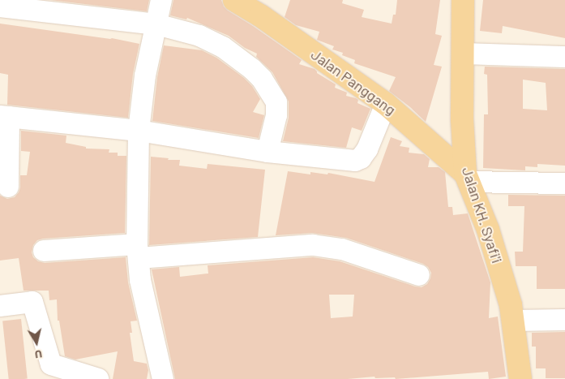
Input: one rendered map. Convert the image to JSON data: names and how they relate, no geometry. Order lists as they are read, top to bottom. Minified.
{"streets":{"main road":["Jalan Panggang","Jalan KH. Syafi'i"]},"crossings":[["Jalan Panggang","Jalan KH. Syafi'i"]],"north":"bottom"}
